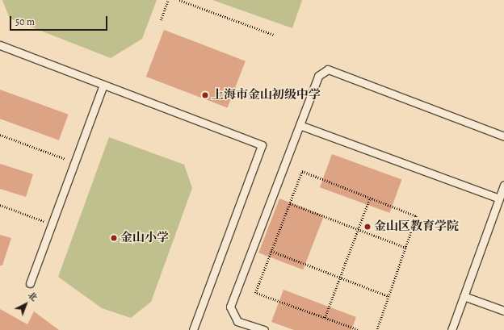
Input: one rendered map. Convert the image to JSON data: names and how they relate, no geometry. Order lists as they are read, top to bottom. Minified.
{"places":["上海市金山初级中学","金山区教育学院","金山小学"],"scale_bar":"50 m","north":"top right"}
